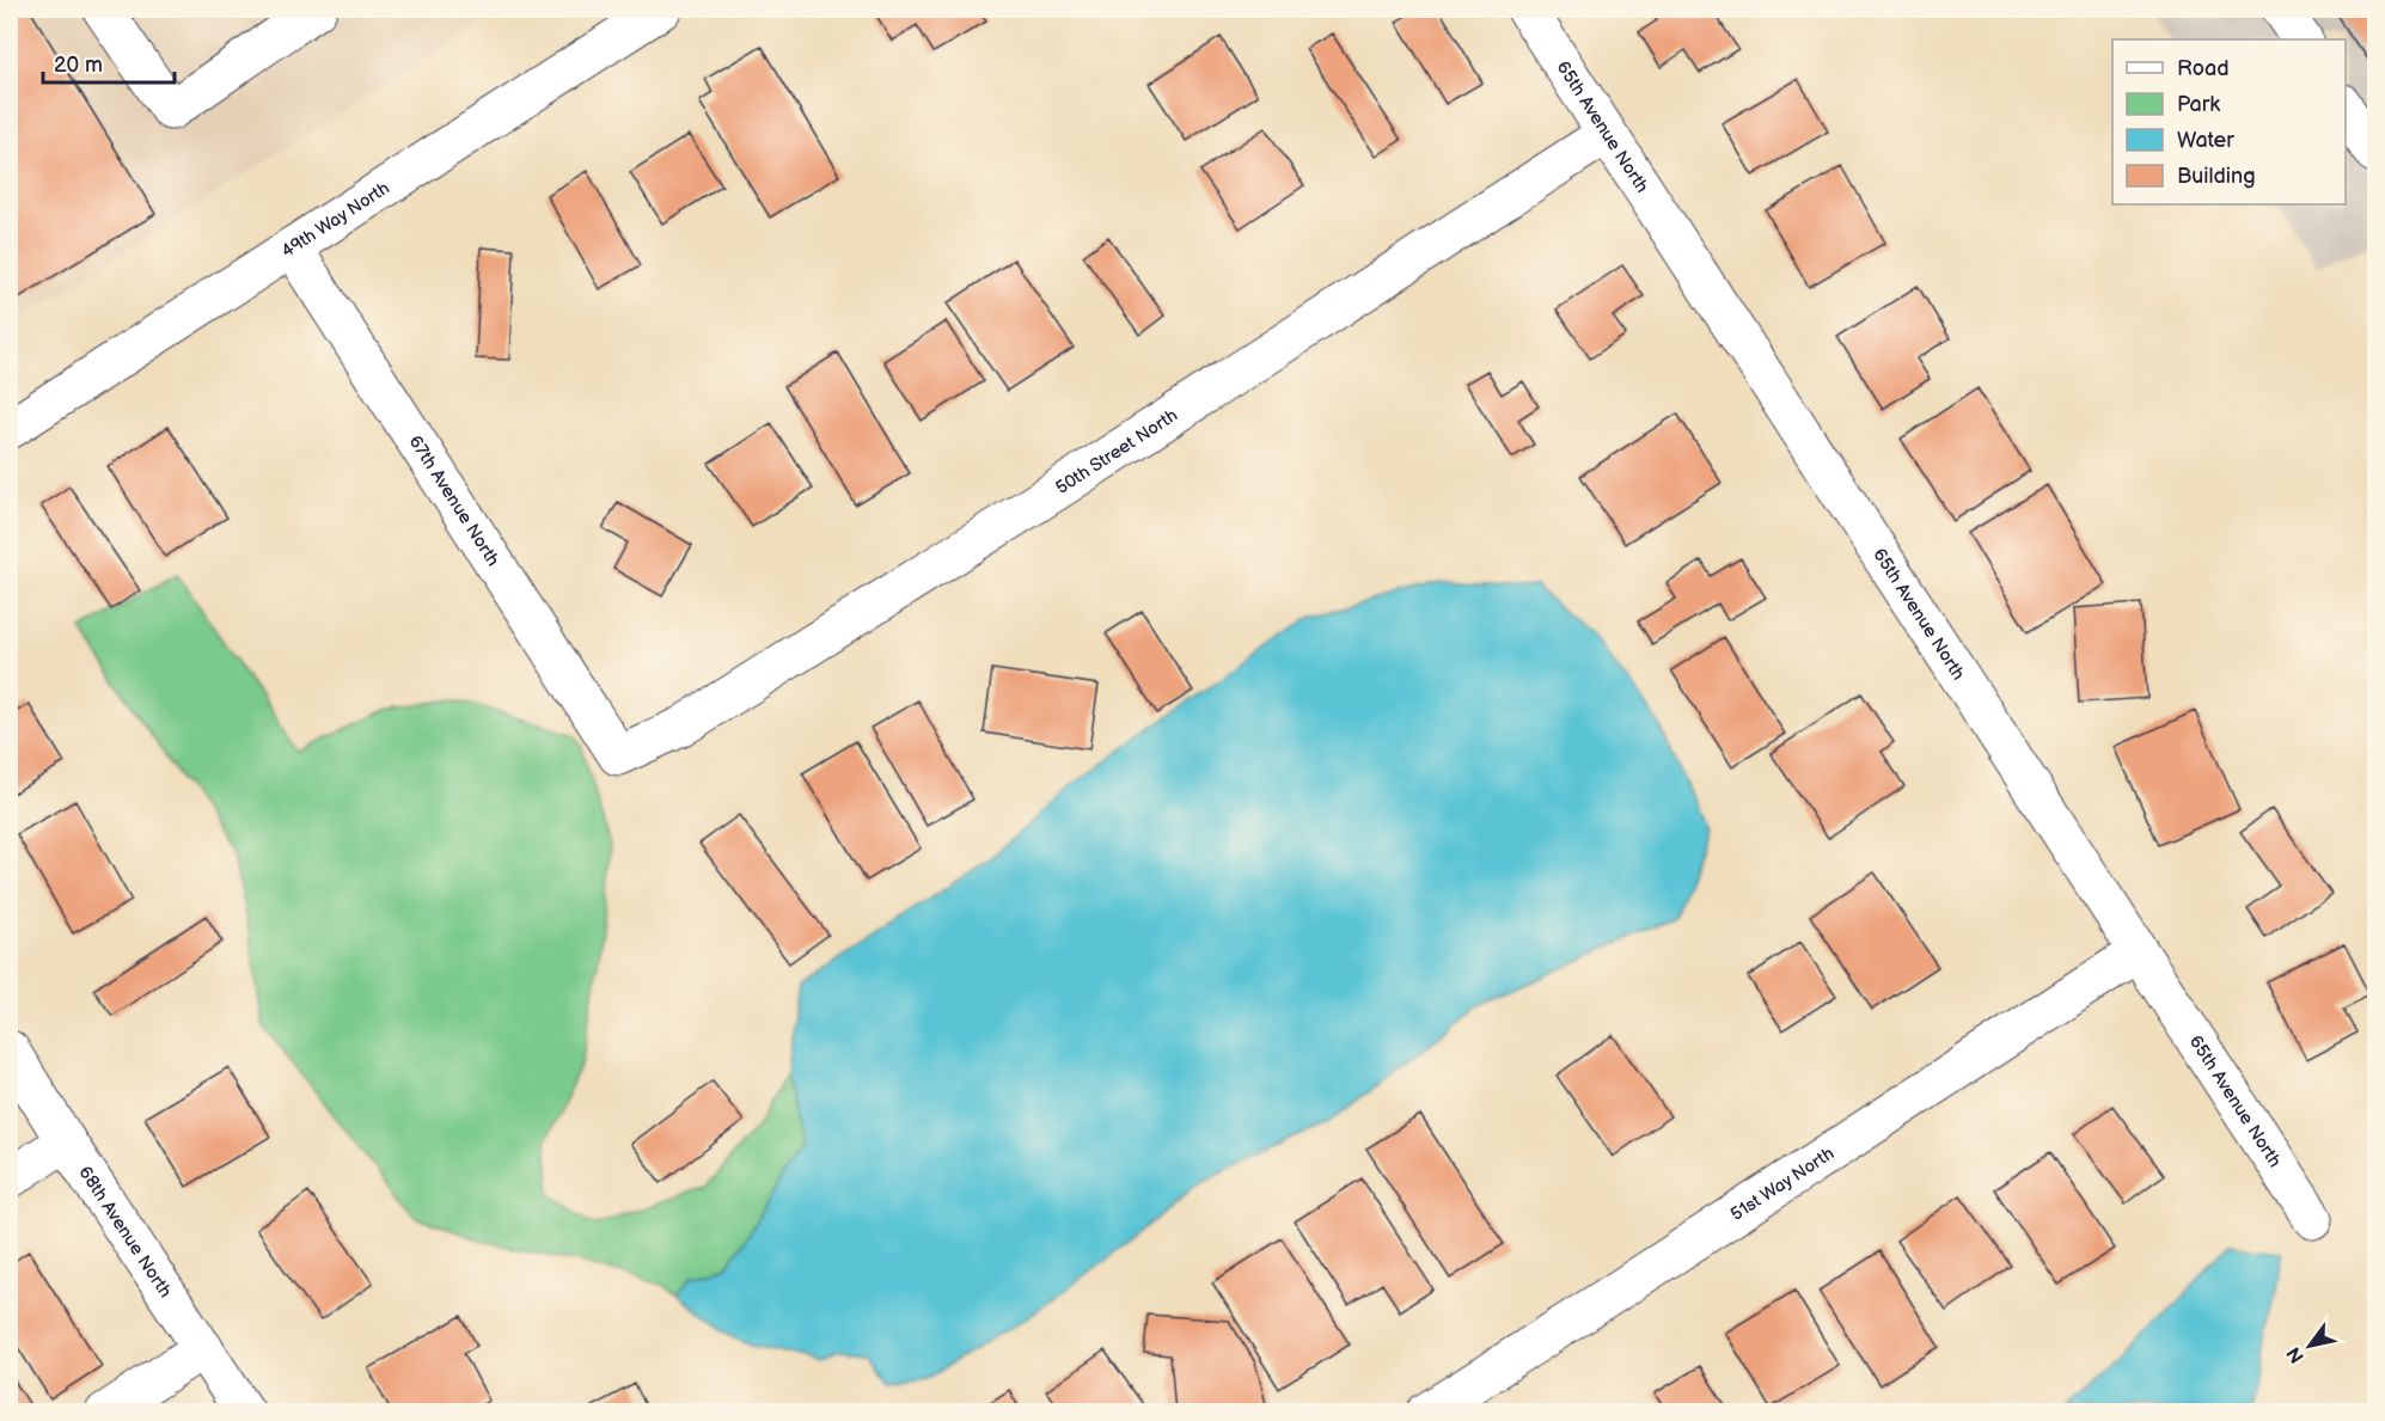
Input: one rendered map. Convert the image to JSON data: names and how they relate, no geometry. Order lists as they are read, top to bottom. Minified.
{"streets":{"street":["65th Avenue North","49th Way North","50th Street North","67th Avenue North","51st Way North","68th Avenue North"]},"crossings":[["65th Avenue North","50th Street North"],["65th Avenue North","51st Way North"],["49th Way North","67th Avenue North"],["50th Street North","67th Avenue North"]],"legend":["Road","Park","Water","Building"],"scale_bar":"20 m","north":"bottom left"}
